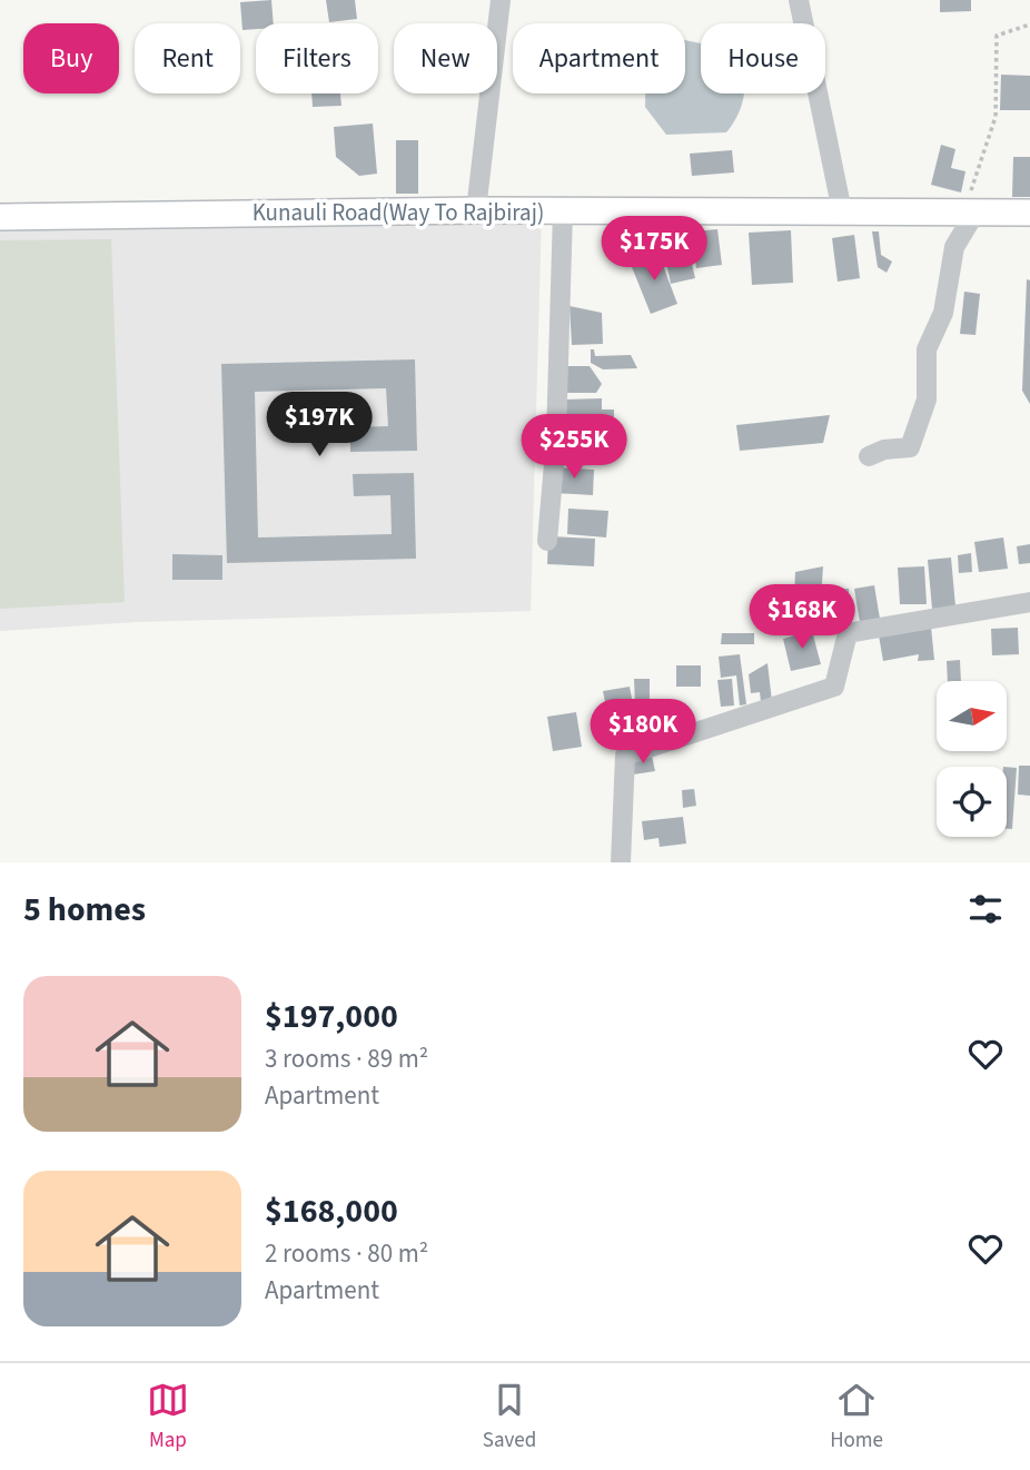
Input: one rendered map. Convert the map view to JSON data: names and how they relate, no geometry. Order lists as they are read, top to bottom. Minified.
{"streets":{"main road":["Kunauli Road(Way To Rajbiraj)"]},"north":"right","page":{"chip":["Buy","Rent","Filters","New","Apartment","House"],"price":["$175K","$197K","$255K","$168K","$180K"],"heading":"5 homes","list":[{"name":"$197,000","note":"3 rooms · 89 m² · Apartment"},{"name":"$168,000","note":"2 rooms · 80 m² · Apartment"}],"tabs":["Map","Saved","Home"]}}
